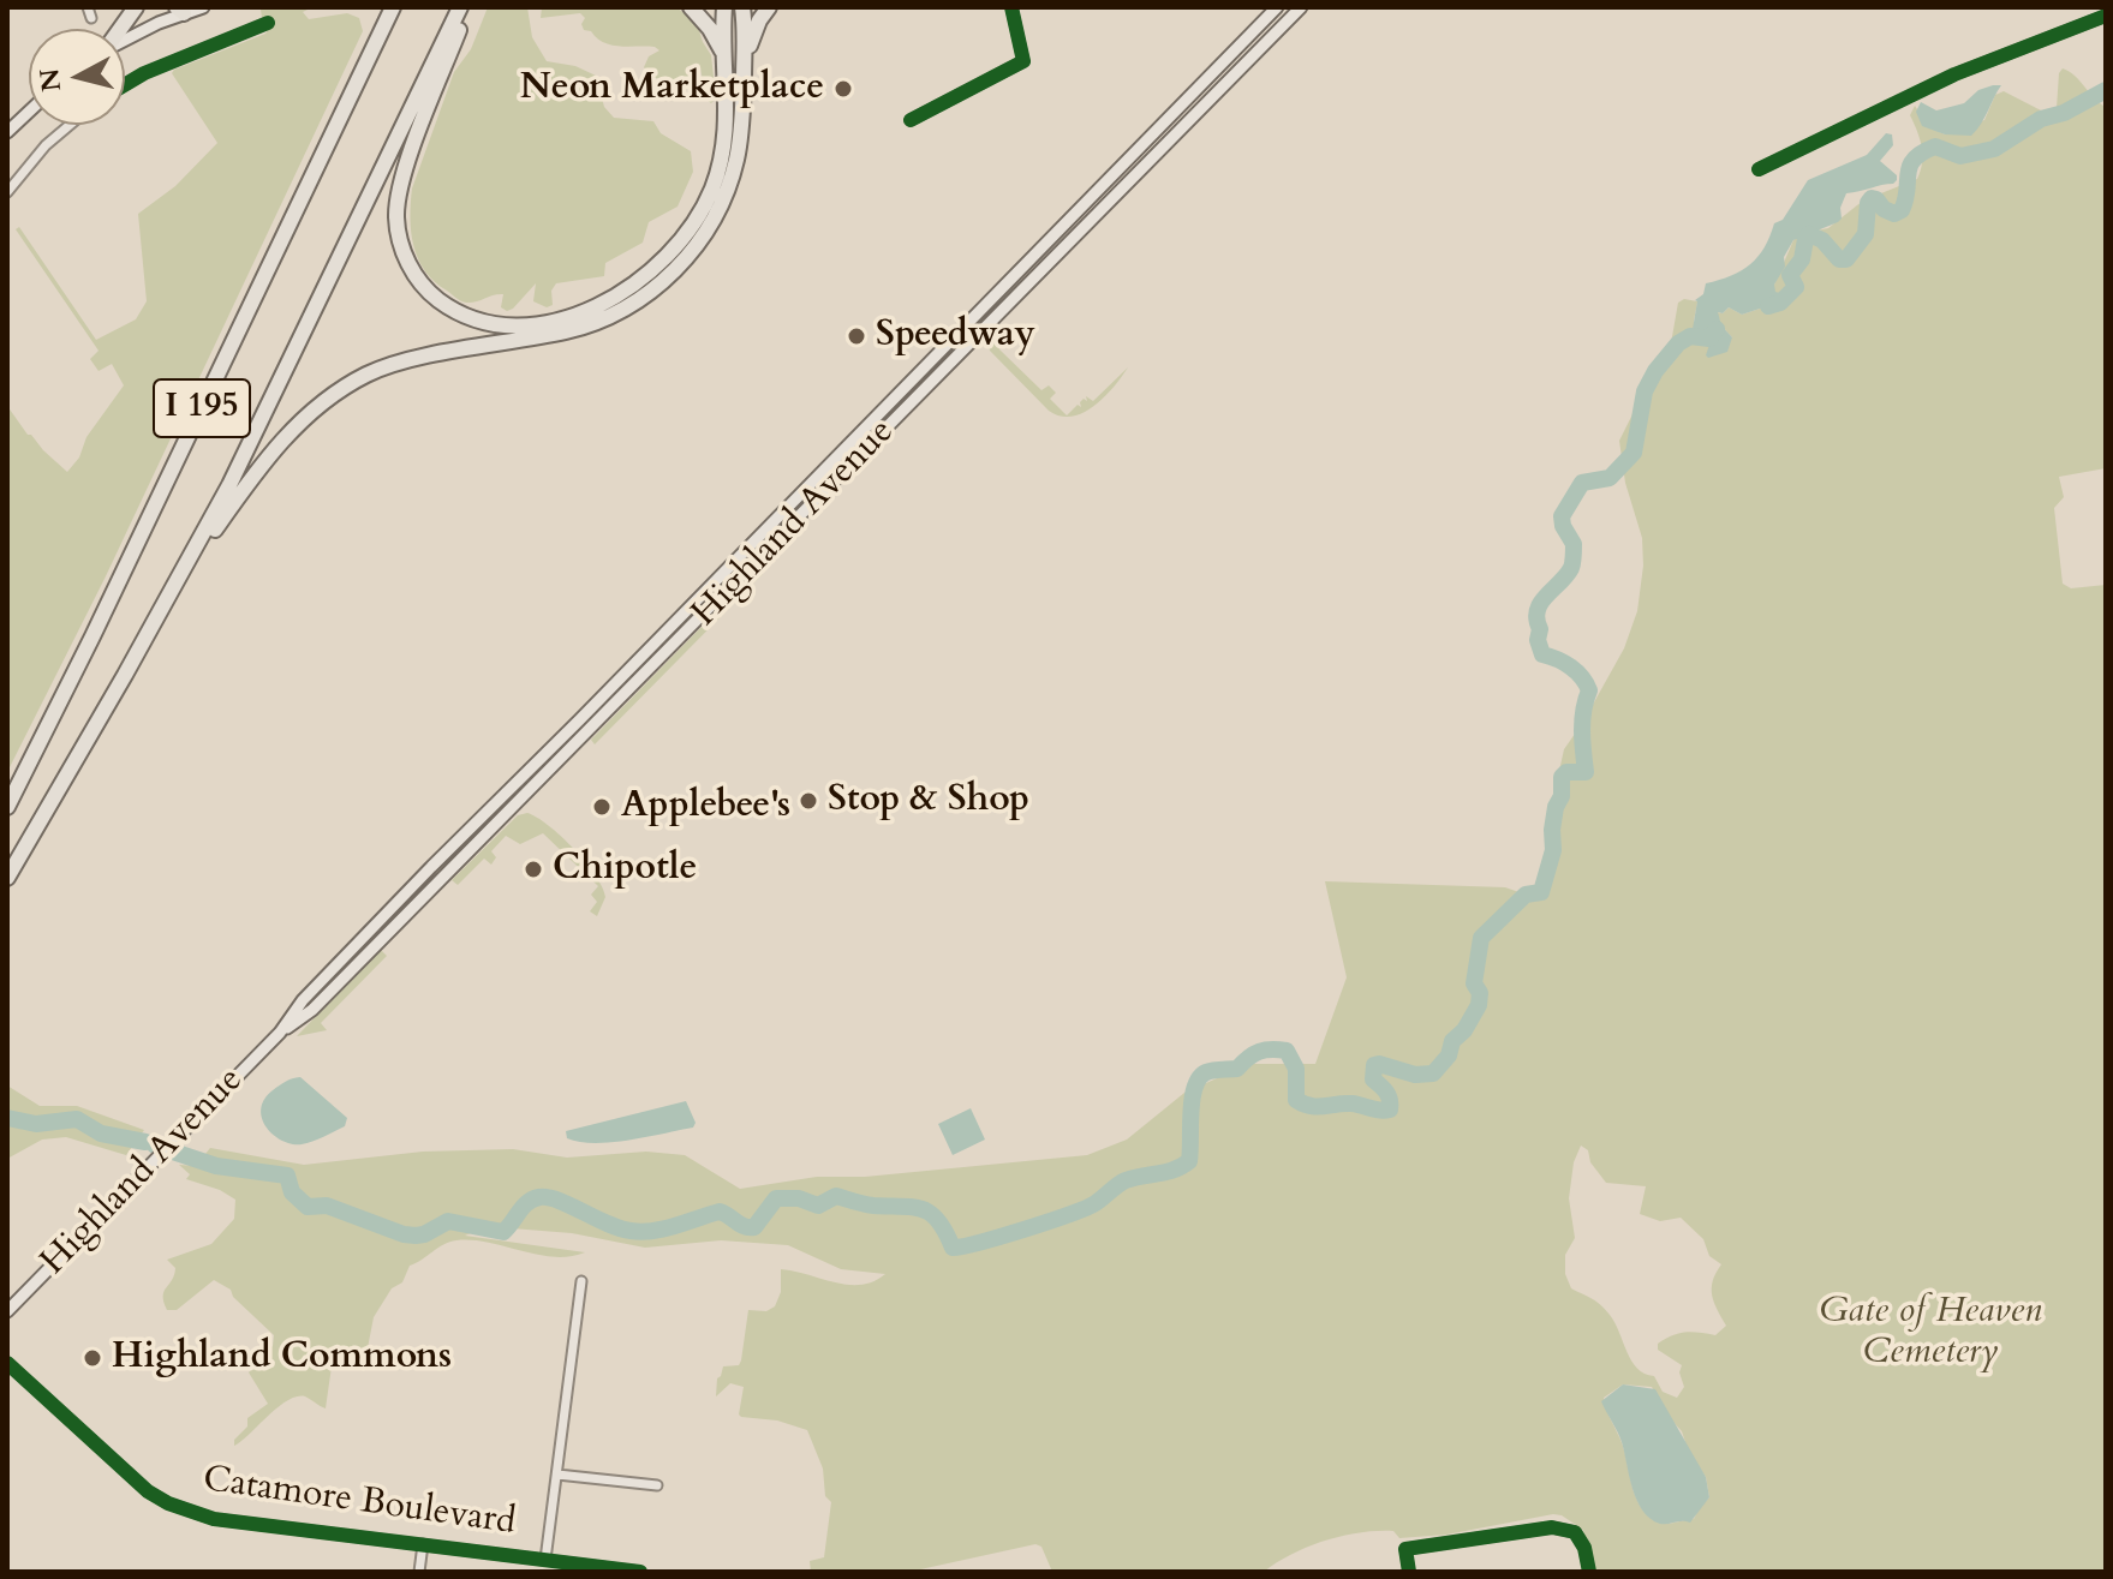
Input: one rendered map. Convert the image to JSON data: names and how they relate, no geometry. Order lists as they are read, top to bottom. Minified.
{"streets":{"highway":["I 195"],"main road":["Highland Avenue"],"street":["Catamore Boulevard"]},"parks":["Gate of Heaven Cemetery"],"places":["Neon Marketplace","Speedway","Stop & Shop","Applebee's","Chipotle","Highland Commons"],"north":"left"}
